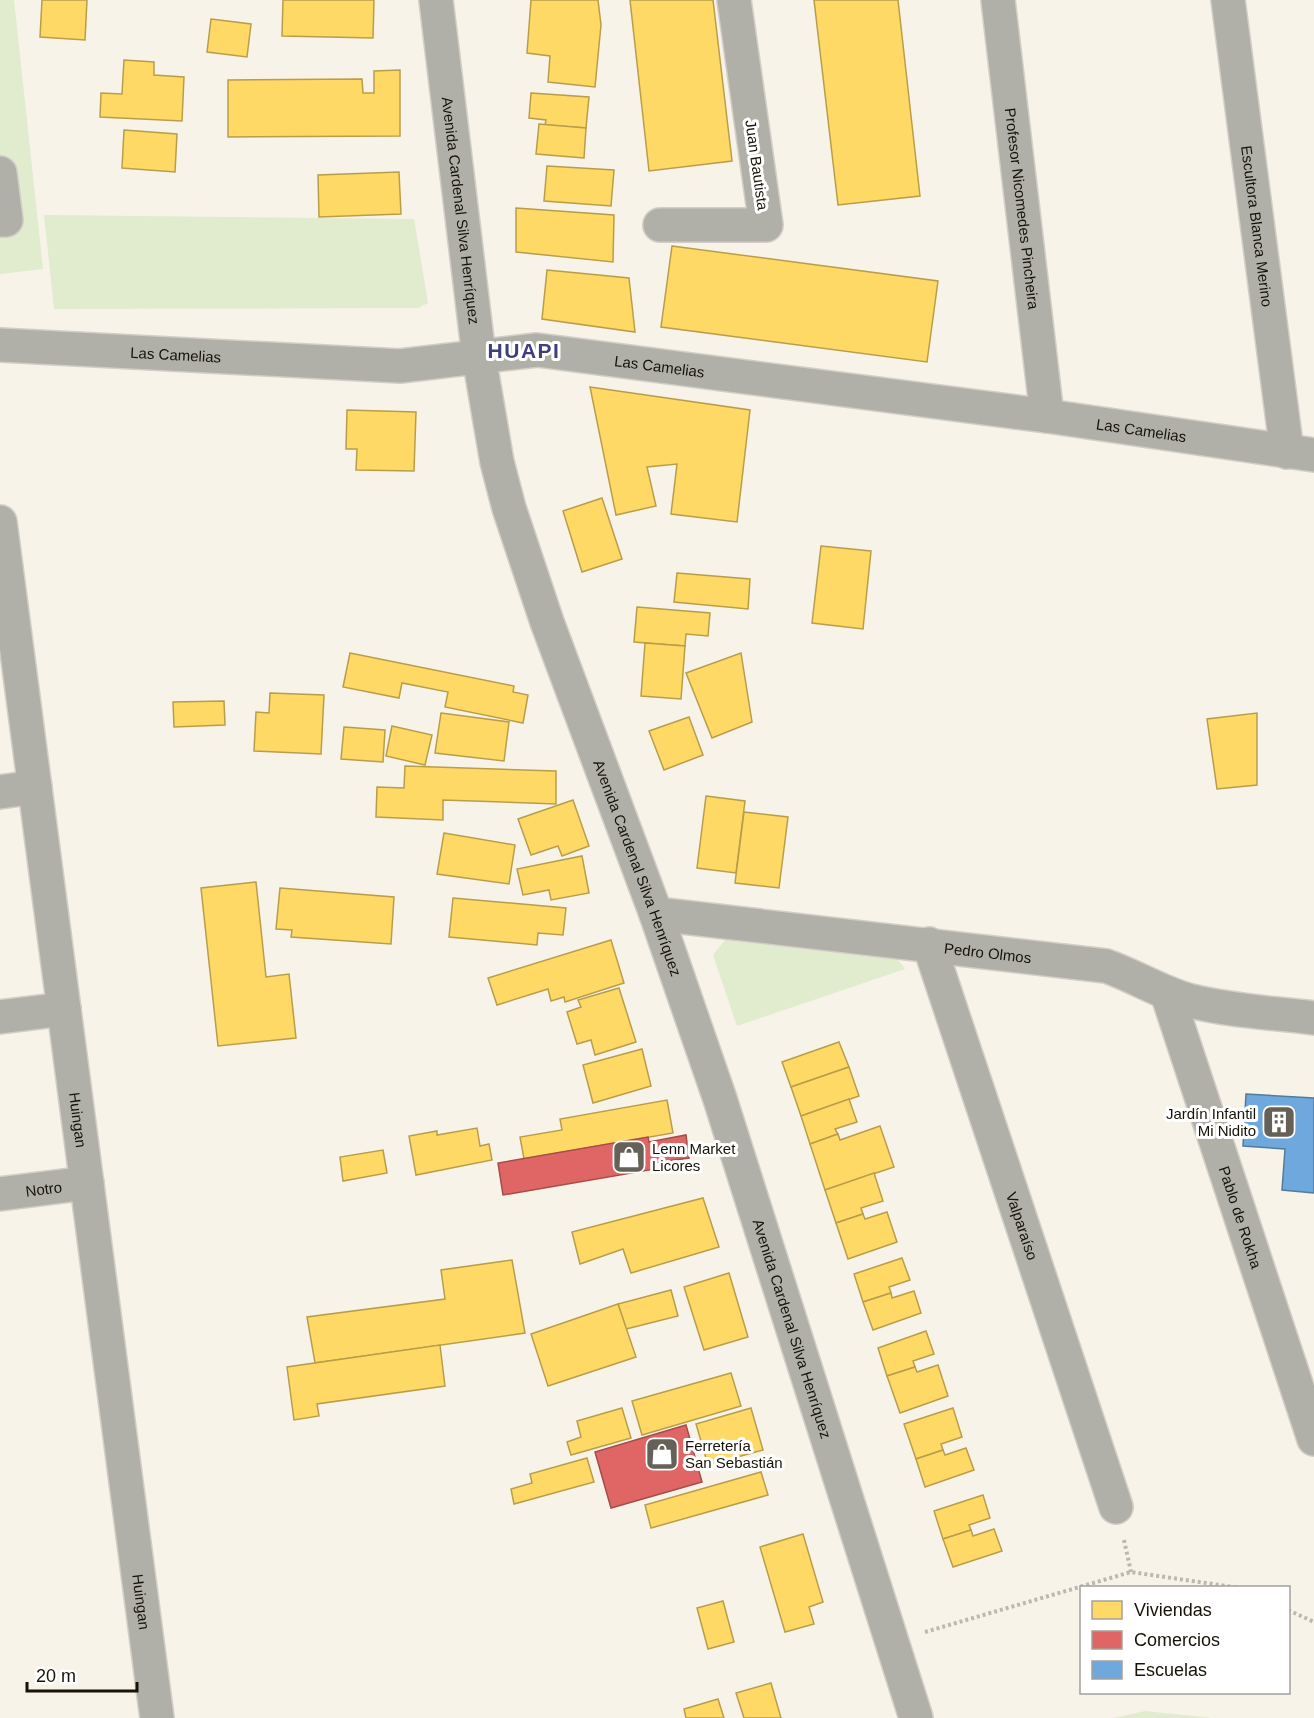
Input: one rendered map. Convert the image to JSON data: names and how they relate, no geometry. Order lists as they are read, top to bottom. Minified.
{"streets":{"street":["Juan Bautista","Profesor Nicomedes Pincheira","Avenida Cardenal Silva Henríquez","Escultora Blanca Merino","Las Camelias","Pedro Olmos","Huingan","Notro","Pablo de Rokha","Valparaíso"]},"crossings":[["Profesor Nicomedes Pincheira","Las Camelias"],["Avenida Cardenal Silva Henríquez","Las Camelias"],["Avenida Cardenal Silva Henríquez","Pedro Olmos"],["Escultora Blanca Merino","Las Camelias"],["Pedro Olmos","Pablo de Rokha"],["Pedro Olmos","Valparaíso"],["Huingan","Notro"]],"districts":["HUAPI"],"places":{"building":["Jardín Infantil Mi Nidito"],"shop":["Lenn Market Licores","Ferretería San Sebastián"]},"legend":["Viviendas","Comercios","Escuelas"],"scale_bar":"20 m"}
